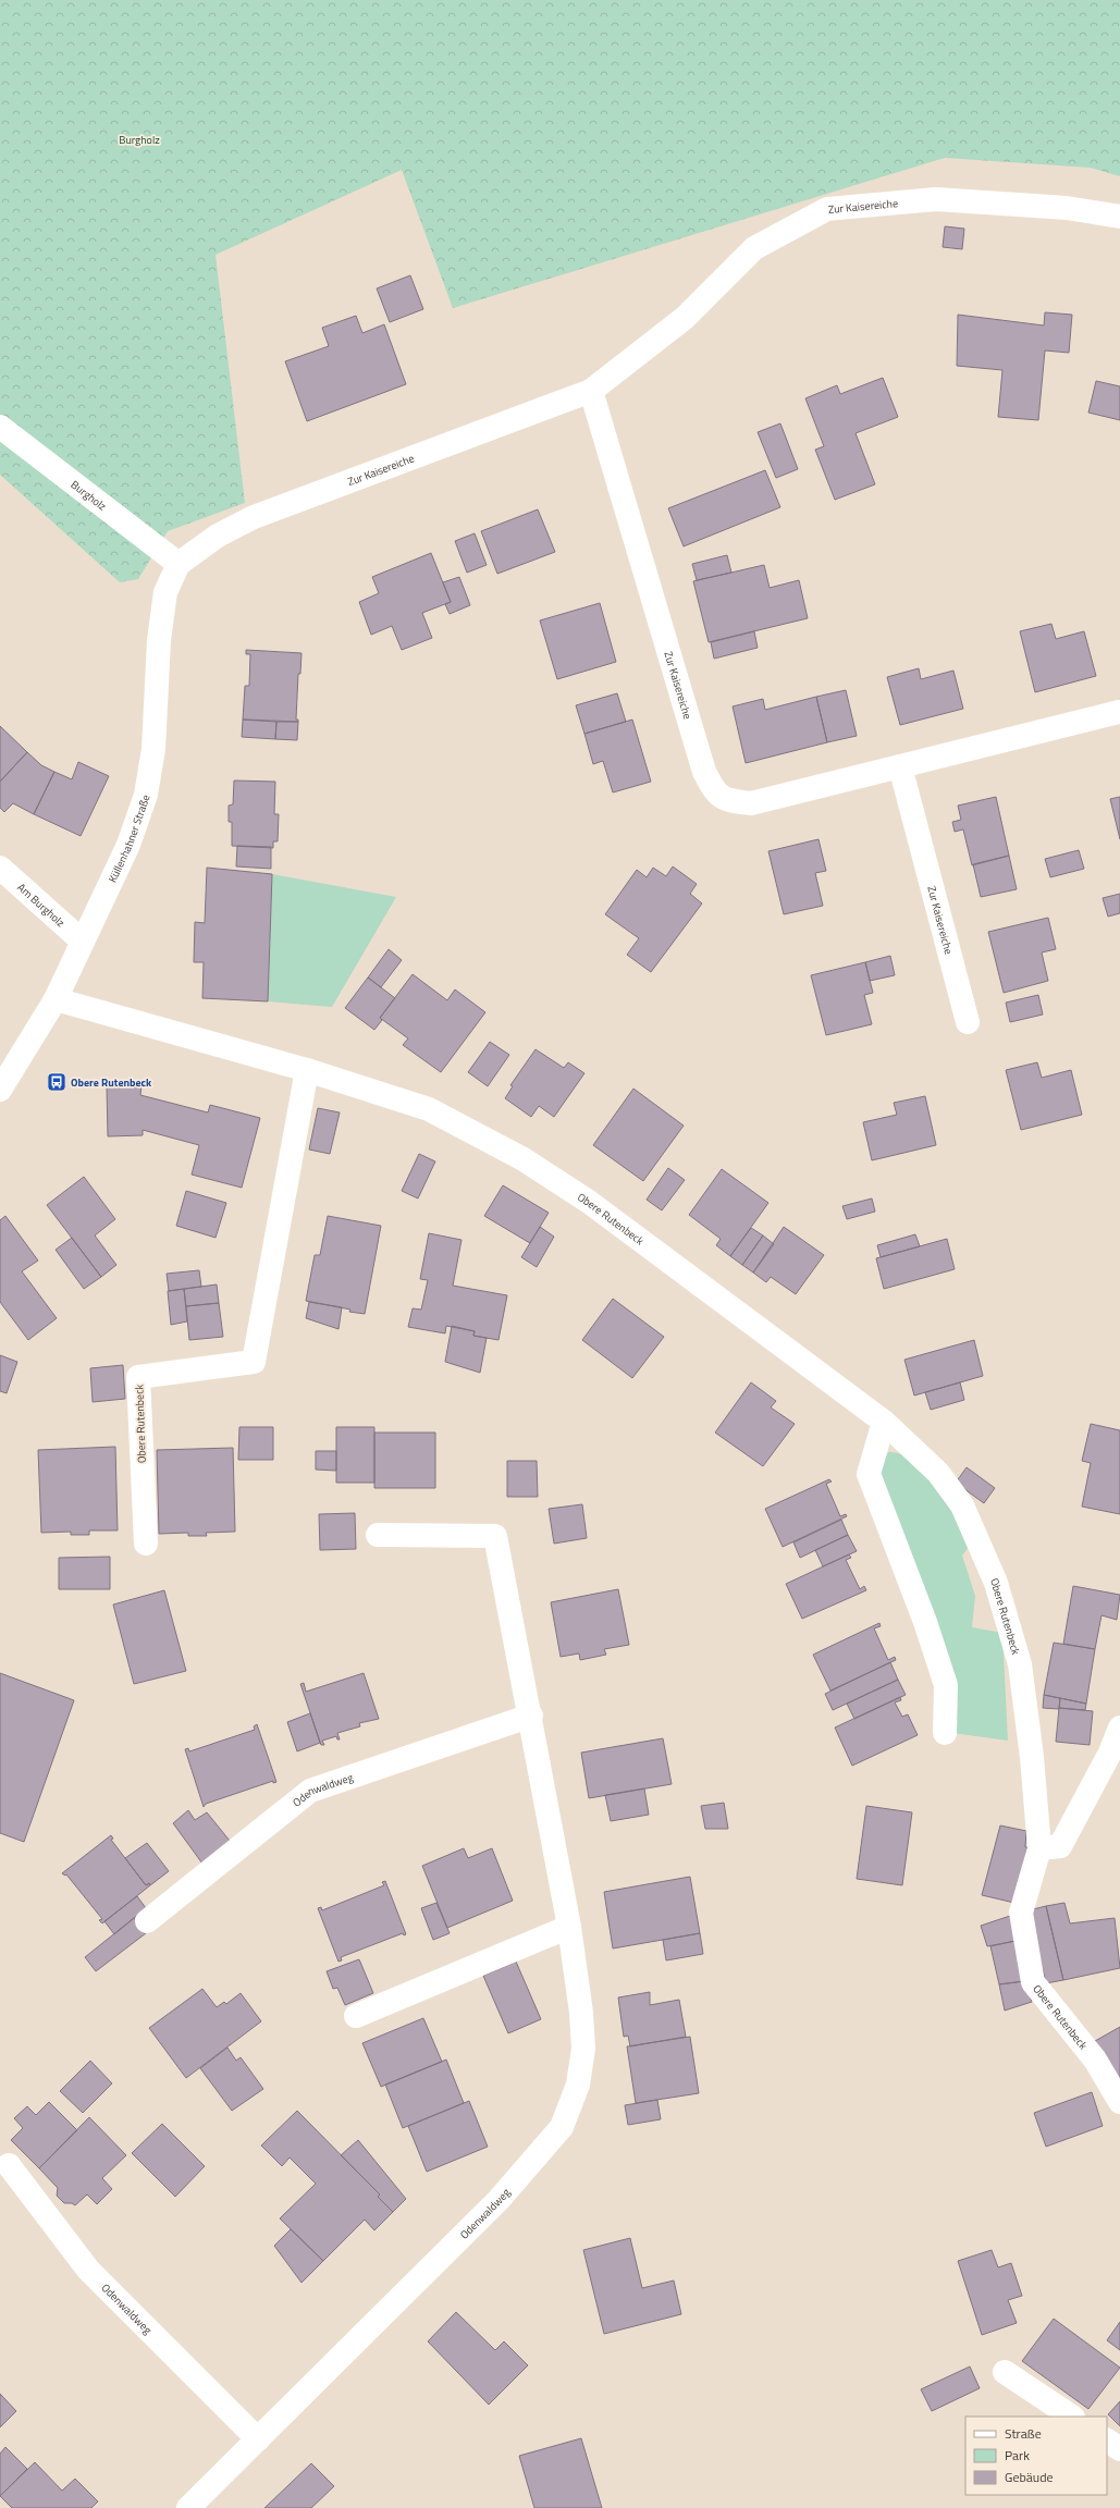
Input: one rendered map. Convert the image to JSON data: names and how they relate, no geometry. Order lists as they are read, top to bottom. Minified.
{"streets":{"street":["Zur Kaisereiche","Burgholz","Küllenhahner Straße","Am Burgholz","Obere Rutenbeck","Odenwaldweg"]},"crossings":[["Zur Kaisereiche","Burgholz"],["Zur Kaisereiche","Küllenhahner Straße"],["Burgholz","Küllenhahner Straße"],["Küllenhahner Straße","Am Burgholz"],["Küllenhahner Straße","Obere Rutenbeck"]],"parks":["Burgholz"],"places":{"bus stop":["Obere Rutenbeck"]},"legend":["Straße","Park","Gebäude"]}
